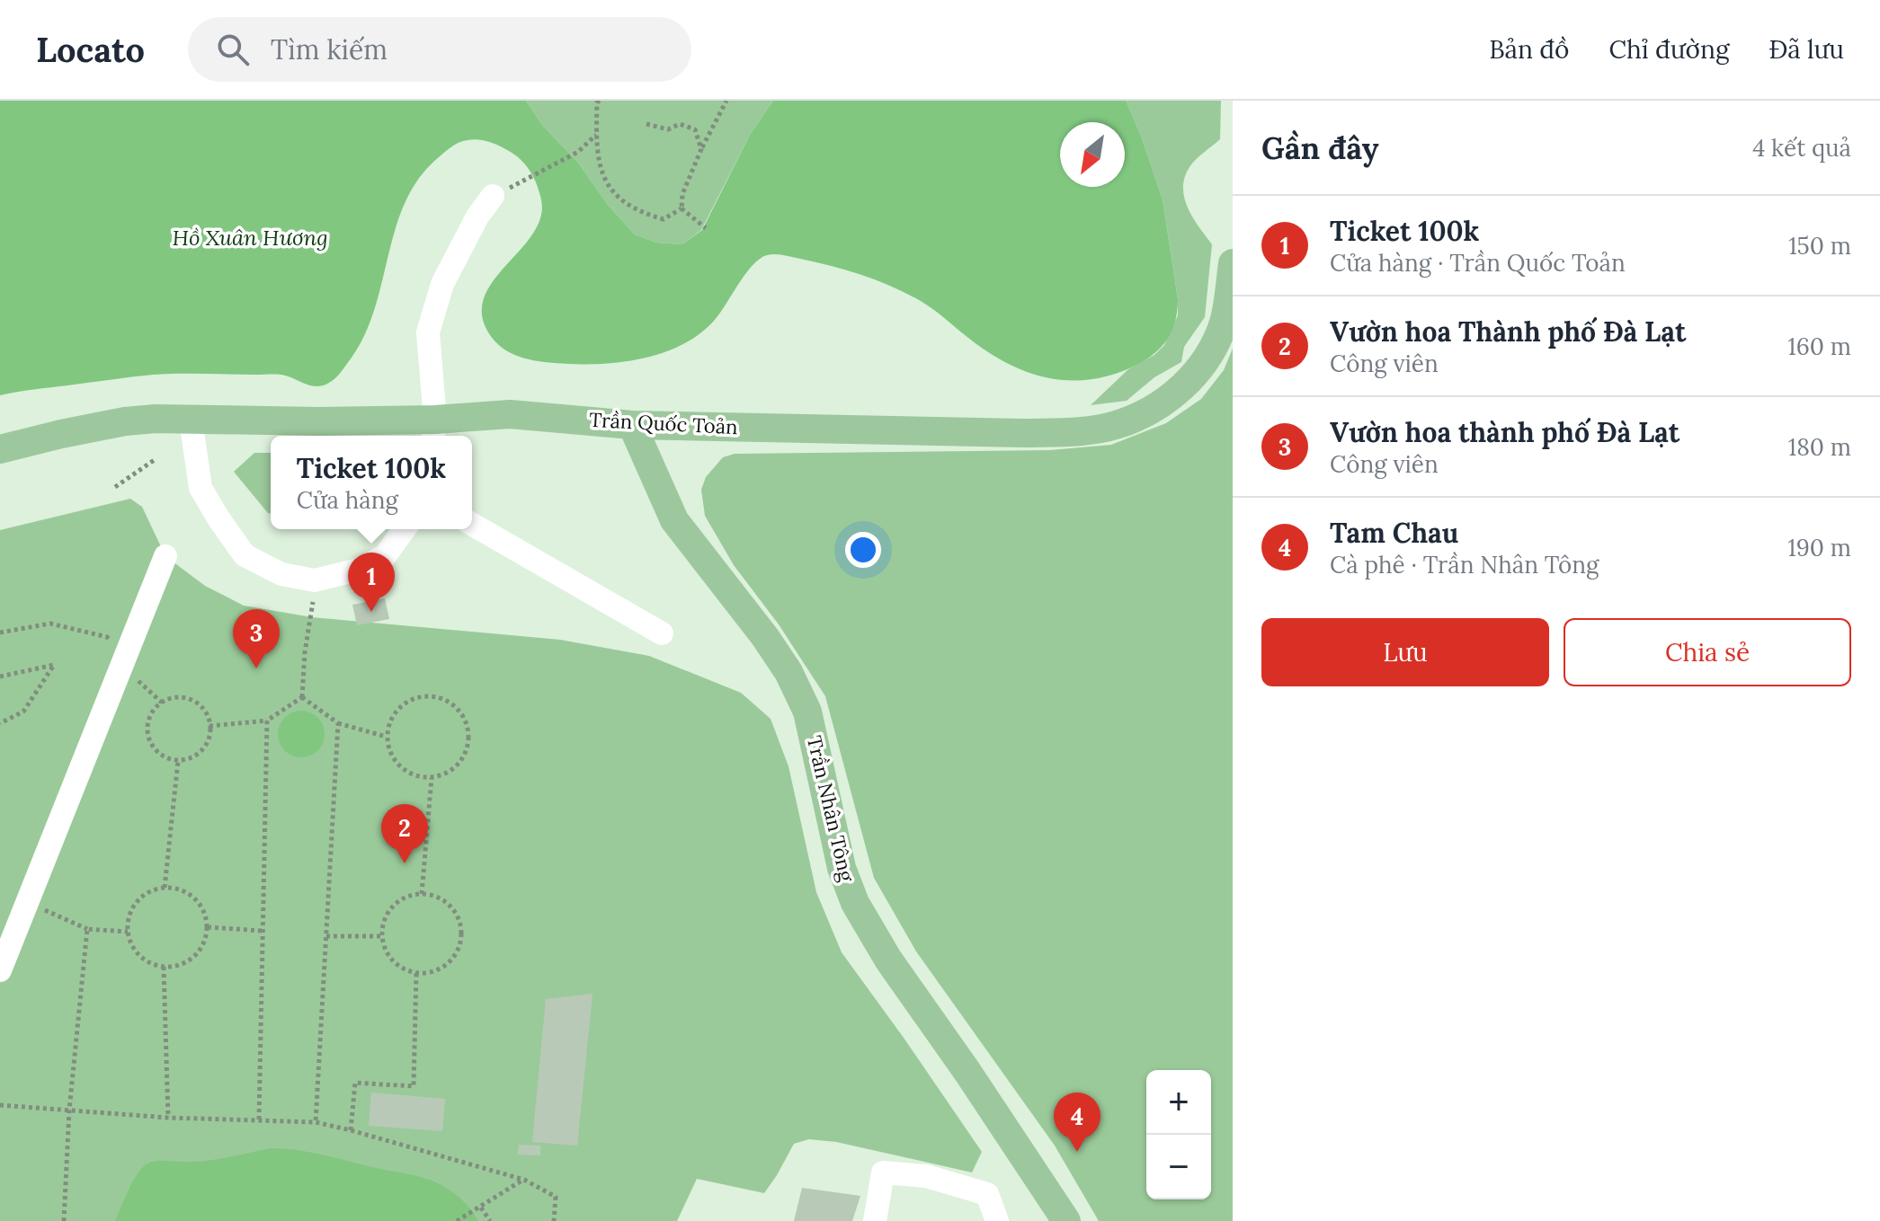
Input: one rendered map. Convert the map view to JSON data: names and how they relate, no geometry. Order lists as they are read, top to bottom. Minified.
{"streets":{"main road":["Trần Quốc Toản","Trần Nhân Tông"]},"crossings":[["Trần Quốc Toản","Trần Nhân Tông"]],"water":["Hồ Xuân Hương"],"north":"bottom left","page":{"header":"Locato","search":"Tìm kiếm","nav":["Bản đồ","Chỉ đường","Đã lưu"],"heading":["Gần đây","4 kết quả"],"list":[{"mark":"1","name":"Ticket 100k","note":"Cửa hàng · Trần Quốc Toản","value":"150 m"},{"mark":"2","name":"Vườn hoa Thành phố Đà Lạt","note":"Công viên","value":"160 m"},{"mark":"3","name":"Vườn hoa thành phố Đà Lạt","note":"Công viên","value":"180 m"},{"mark":"4","name":"Tam Chau","note":"Cà phê · Trần Nhân Tông","value":"190 m"}],"popup":["Ticket 100k","Cửa hàng"],"pins":["1","3","2","4"],"buttons":["Lưu","Chia sẻ"],"map_buttons":["+","−"]}}
